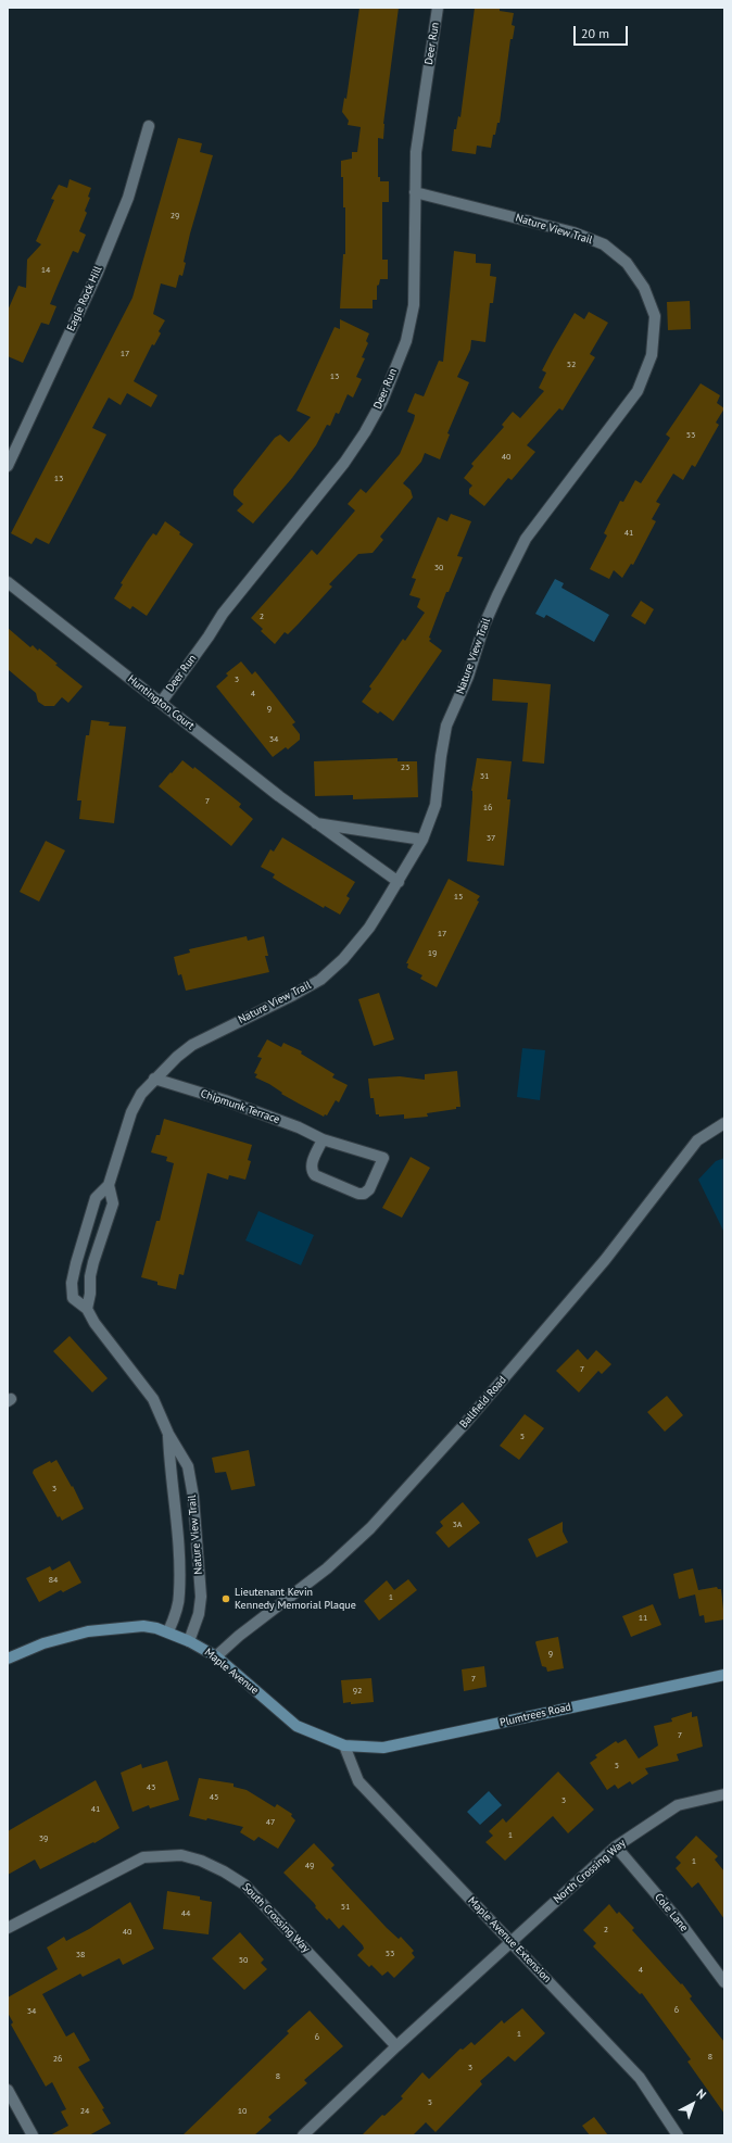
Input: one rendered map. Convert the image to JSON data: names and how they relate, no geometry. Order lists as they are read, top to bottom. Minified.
{"streets":{"main road":["Maple Avenue","Plumtrees Road"],"street":["Deer Run","Nature View Trail","Eagle Rock Hill","Huntington Court","Chipmunk Terrace","Ballfield Road","North Crossing Way","Cole Lane","South Crossing Way","Maple Avenue Extension"]},"crossings":[["Deer Run","Nature View Trail"],["Deer Run","Huntington Court"],["Nature View Trail","Huntington Court"],["Nature View Trail","Chipmunk Terrace"],["Nature View Trail","Maple Avenue"],["Ballfield Road","Maple Avenue"],["Maple Avenue","Plumtrees Road"],["Maple Avenue","Maple Avenue Extension"],["Plumtrees Road","Maple Avenue Extension"],["North Crossing Way","Cole Lane"],["North Crossing Way","Maple Avenue Extension"]],"places":["Lieutenant Kevin Kennedy Memorial Plaque"],"house_numbers":["29","14","17","52","13","53","40","13","41","30","2","3","4","9","34","23","31","7","16","37","15","17","19","7","5","3","3A","84","1","11","9","7","92","7","5","43","45","3","41","47","1","39","1","49","51","44","2","40","53","38","50","4","6","34","1","6","8","26","3","8","5","24","10"],"scale_bar":"20 m","north":"top right"}
